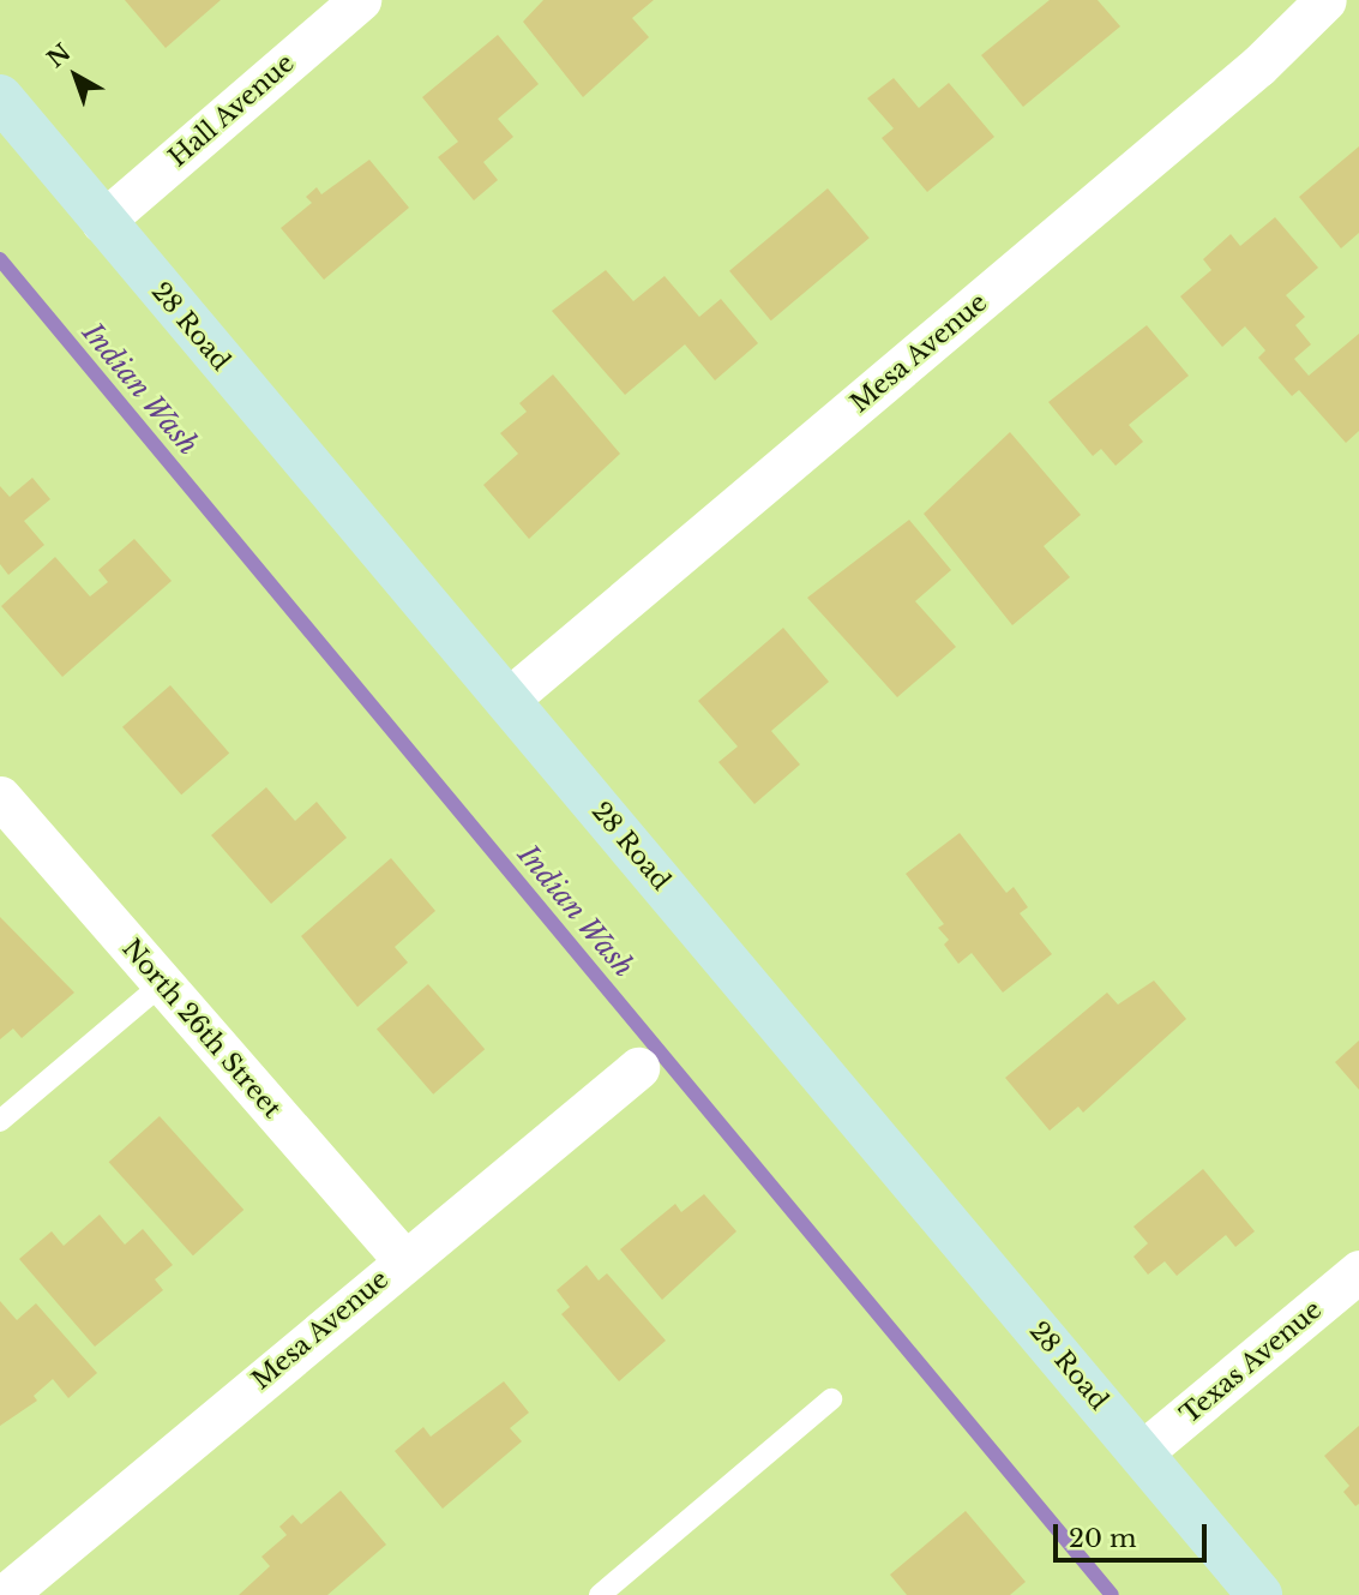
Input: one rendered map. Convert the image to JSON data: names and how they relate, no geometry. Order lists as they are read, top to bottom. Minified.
{"streets":{"main road":["28 Road"],"street":["Hall Avenue","Mesa Avenue","North 26th Street","Texas Avenue"]},"crossings":[["Hall Avenue","28 Road"],["28 Road","Mesa Avenue"],["28 Road","Texas Avenue"],["Mesa Avenue","North 26th Street"]],"water":["Indian Wash"],"scale_bar":"20 m","north":"top left"}
